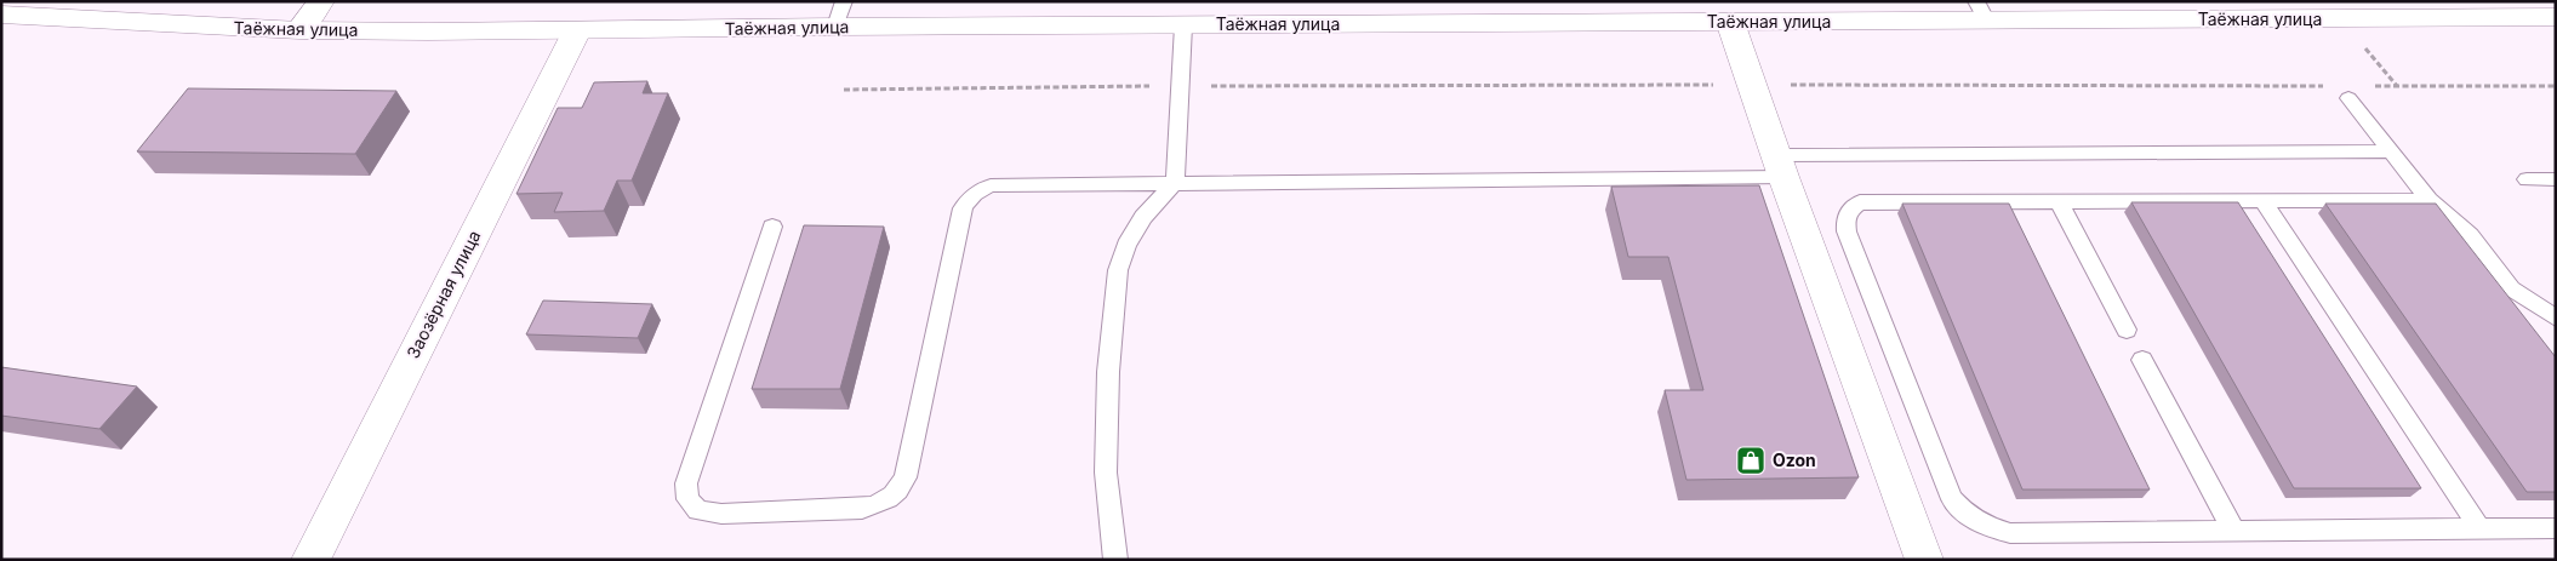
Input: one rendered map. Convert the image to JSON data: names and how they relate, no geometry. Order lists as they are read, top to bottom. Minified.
{"streets":{"street":["Таёжная улица","Заозёрная улица"]},"crossings":[["Таёжная улица","Заозёрная улица"]],"places":{"shop":["Ozon"]}}
